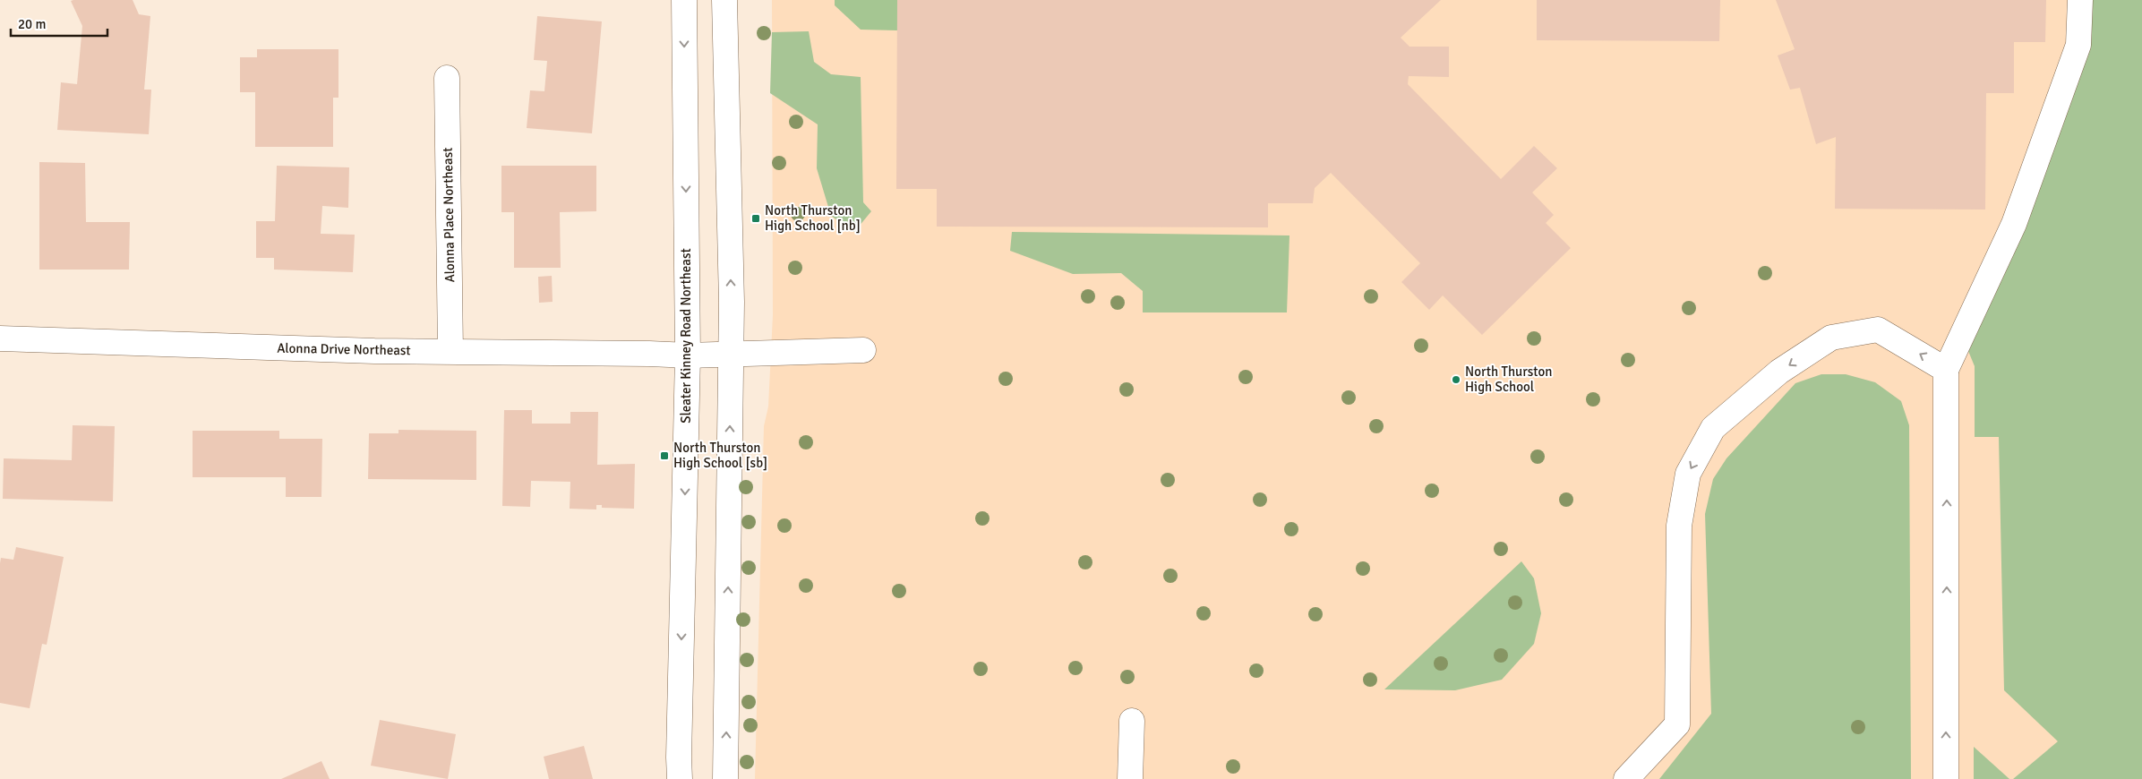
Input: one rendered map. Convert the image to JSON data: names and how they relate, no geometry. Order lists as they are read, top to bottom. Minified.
{"streets":{"street":["Alonna Place Northeast","Sleater Kinney Road Northeast","Alonna Drive Northeast"]},"crossings":[["Alonna Place Northeast","Alonna Drive Northeast"],["Sleater Kinney Road Northeast","Alonna Drive Northeast"]],"places":{"transit":["North Thurston High School [nb]","North Thurston High School [sb]"],"other":["North Thurston High School"]},"scale_bar":"20 m"}
